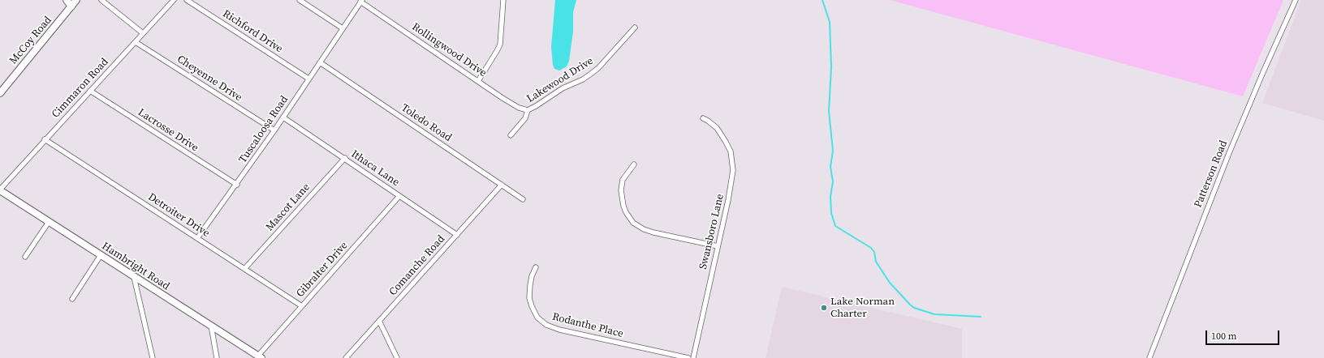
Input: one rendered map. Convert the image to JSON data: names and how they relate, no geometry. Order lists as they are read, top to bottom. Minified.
{"streets":{"main road":["McCoy Road","Hambright Road"],"street":["Richford Drive","Rollingwood Drive","Cheyenne Drive","Lakewood Drive","Cimmaron Road","Toledo Road","Tuscaloosa Road","Lacrosse Drive","Ithaca Lane","Patterson Road","Mascot Lane","Detroiter Drive","Swansboro Lane","Comanche Road","Gibralter Drive","Rodanthe Place"]},"crossings":[["Richford Drive","Tuscaloosa Road"],["Rollingwood Drive","Lakewood Drive"],["Rollingwood Drive","Tuscaloosa Road"],["Cheyenne Drive","Cimmaron Road"],["Cheyenne Drive","Tuscaloosa Road"],["Cimmaron Road","Lacrosse Drive"],["Cimmaron Road","Detroiter Drive"],["Cimmaron Road","Hambright Road"],["Toledo Road","Tuscaloosa Road"],["Toledo Road","Comanche Road"],["Tuscaloosa Road","Lacrosse Drive"],["Tuscaloosa Road","Ithaca Lane"],["Tuscaloosa Road","Detroiter Drive"],["Ithaca Lane","Mascot Lane"],["Ithaca Lane","Comanche Road"],["Ithaca Lane","Gibralter Drive"],["Mascot Lane","Detroiter Drive"],["Detroiter Drive","Gibralter Drive"],["Hambright Road","Gibralter Drive"]],"places":["Lake Norman Charter"],"scale_bar":"100 m"}
